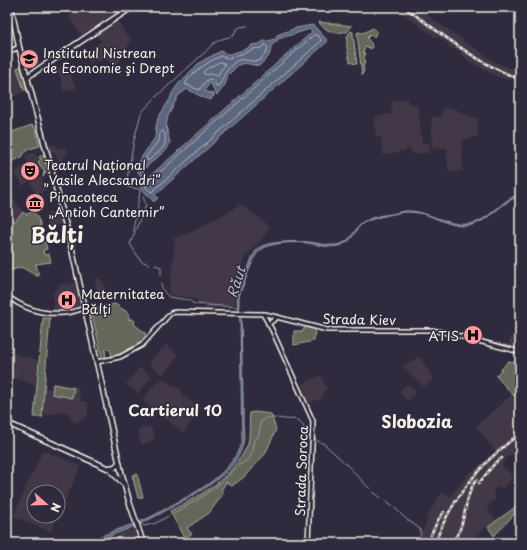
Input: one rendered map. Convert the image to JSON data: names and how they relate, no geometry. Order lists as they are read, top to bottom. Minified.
{"streets":{"main road":["Strada Kiev","Strada Soroca"]},"crossings":[["Strada Kiev","Strada Soroca"]],"districts":["Bălți","Cartierul 10","Slobozia"],"water":["Răut"],"places":{"school or university":["Institutul Nistrean de Economie şi Drept"],"theatre":["Teatrul Național „Vasile Alecsandri”"],"museum":["Pinacoteca „Antioh Cantemir”"],"hospital":["Maternitatea Bălţi","ATIS"]},"north":"right"}
